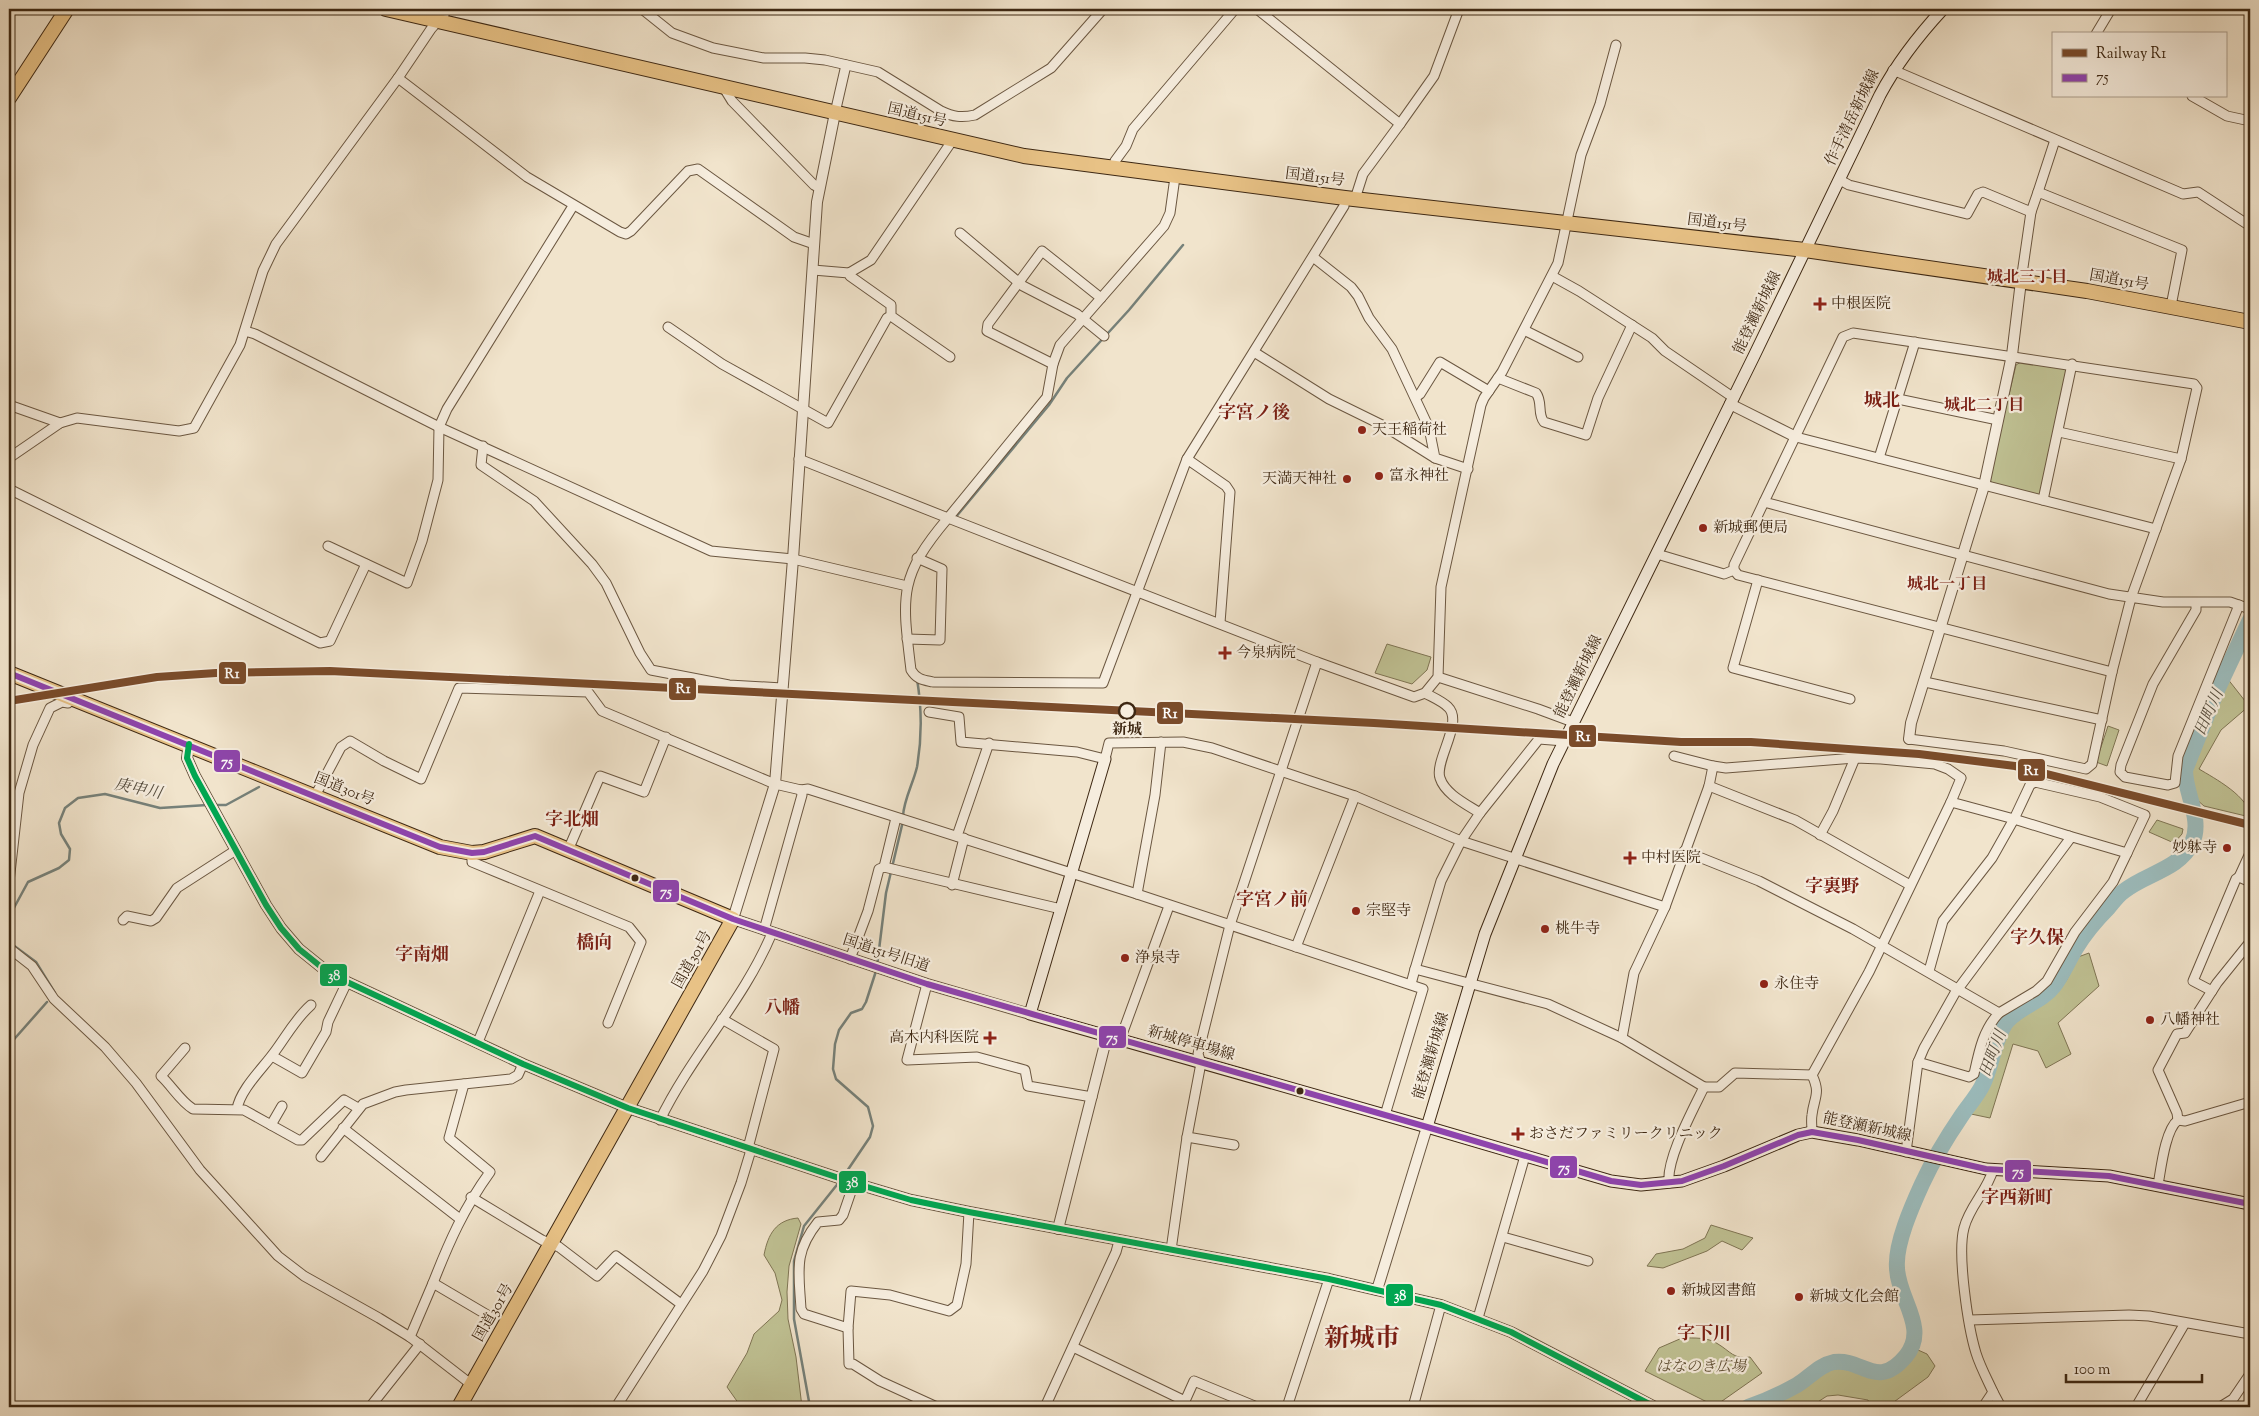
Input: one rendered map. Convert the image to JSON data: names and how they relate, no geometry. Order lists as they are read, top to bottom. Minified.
{"streets":{"highway":["国道151号","国道301号"],"main road":["作手清岳新城線","能登瀬新城線","新城停車場線"],"street":["国道151号旧道"]},"crossings":[["国道151号","作手清岳新城線"],["国道151号","能登瀬新城線"],["作手清岳新城線","能登瀬新城線"],["能登瀬新城線","新城停車場線"],["国道301号","国道151号旧道"],["国道151号旧道","新城停車場線"]],"districts":["城北三丁目","城北","城北二丁目","字宮ノ後","城北一丁目","字北畑","字裏野","字宮ノ前","字久保","橋向","字南畑","八幡","字西新町","字下川","新城市"],"water":["田町川","庚申川"],"parks":["はなのき広場"],"places":{"health":["中根医院","今泉病院","中村医院","高木内科医院","おさだファミリークリニック"],"other":["天王稲荷社","富永神社","天満天神社","新城郵便局","新城","妙躰寺","宗堅寺","桃牛寺","浄泉寺","永住寺","八幡神社","新城図書館","新城文化会館"]},"lines":["rail line R1","transit line 75","transit line 38"],"legend":["Railway R1","75"],"scale_bar":"100 m"}
